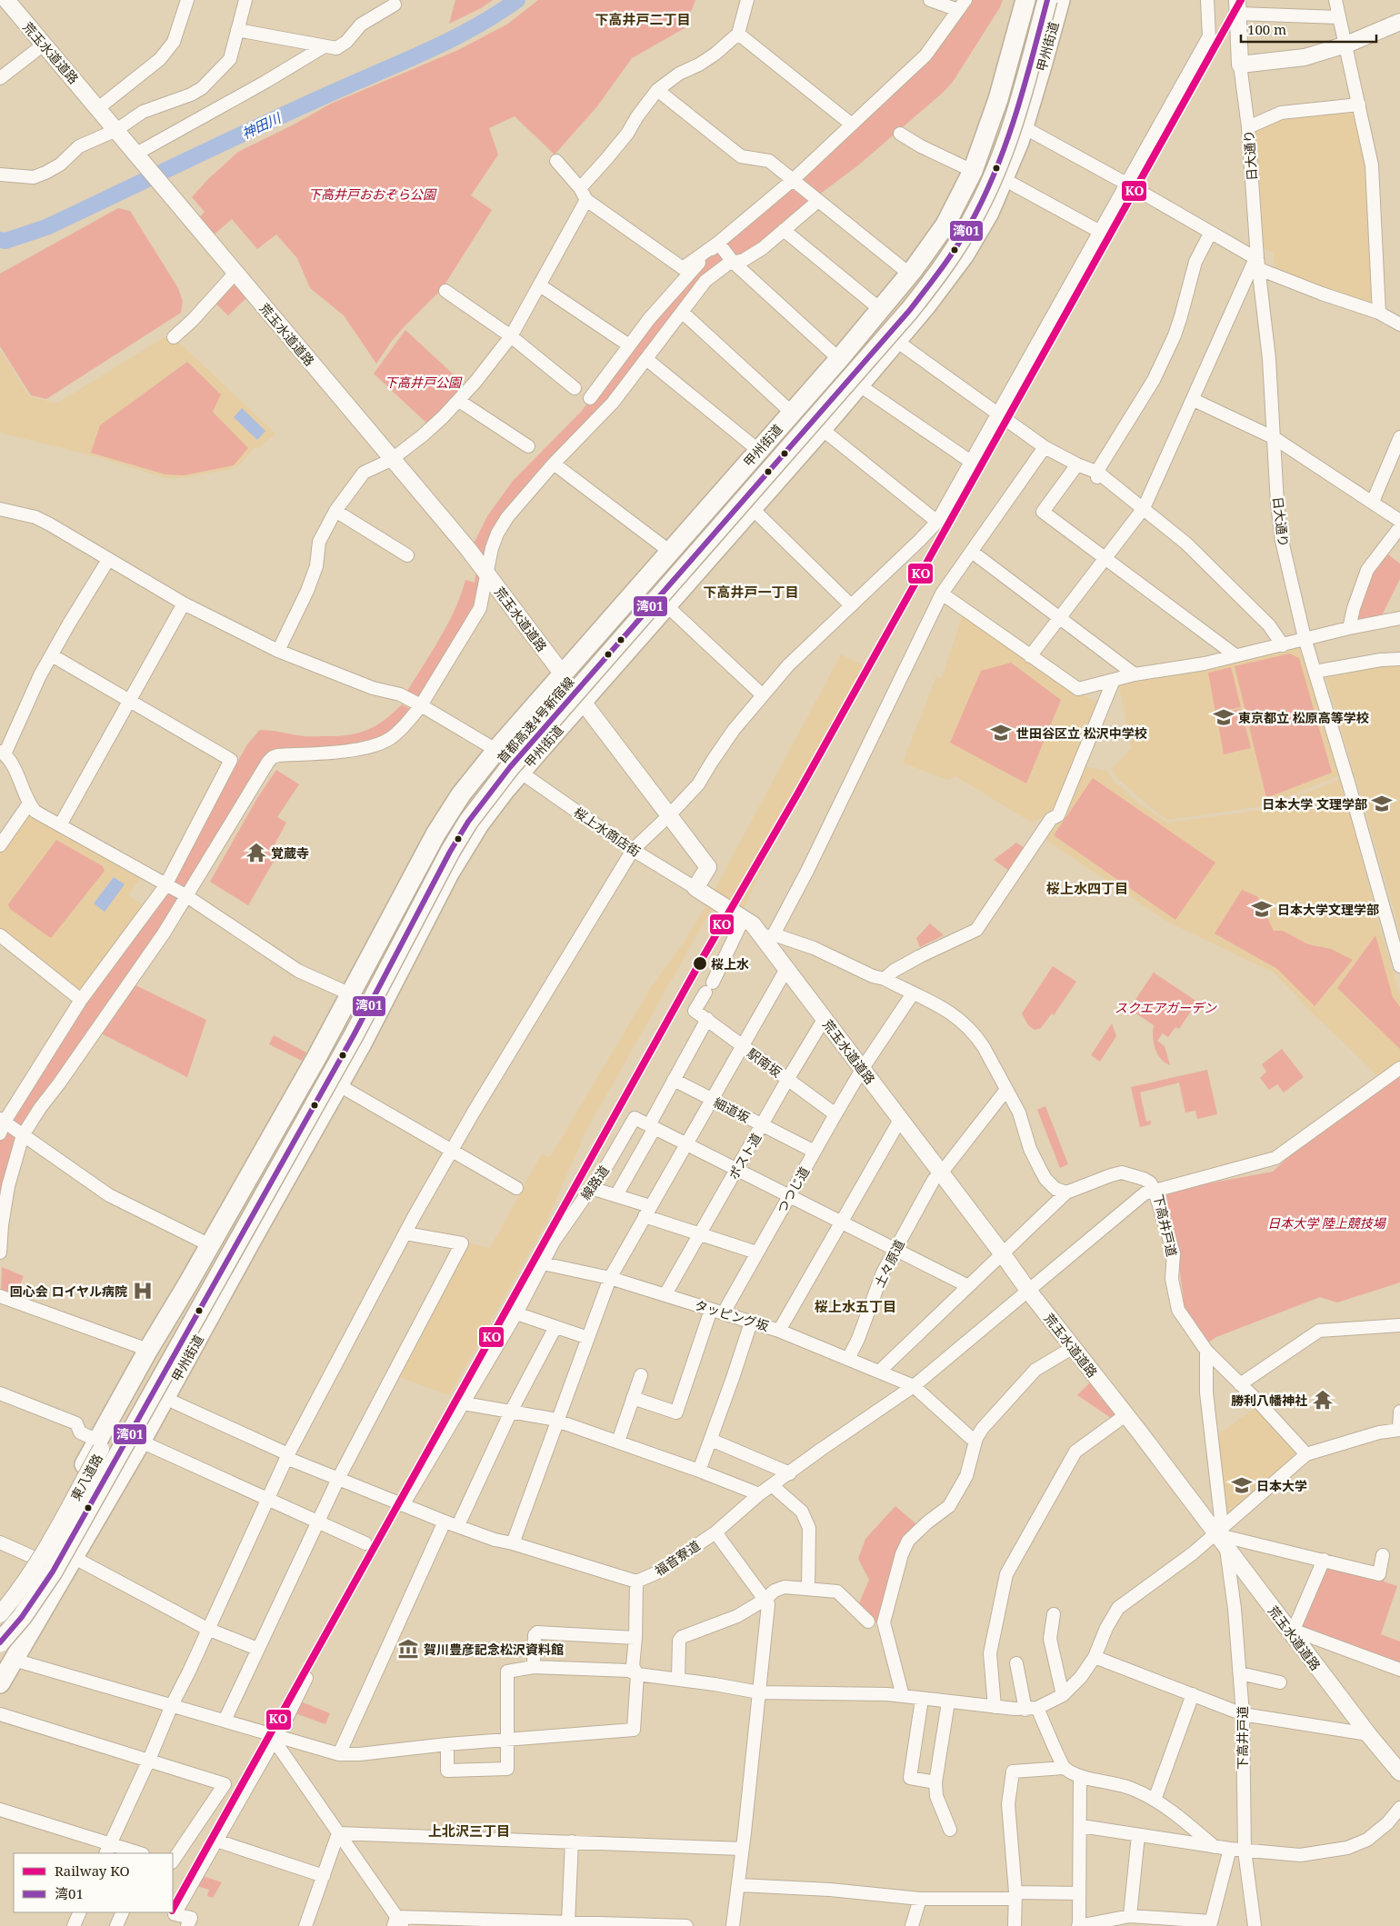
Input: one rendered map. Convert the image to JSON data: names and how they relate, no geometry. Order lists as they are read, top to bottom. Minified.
{"streets":{"highway":["甲州街道","首都高速4号新宿線"],"main road":["荒玉水道道路","東八道路"],"street":["日大通り","桜上水商店街","駅南坂","細道坂","ポスト道","線路道","つつじ道","下高井戸道","土々原道","タッピング坂","福音寮道"]},"crossings":[["甲州街道","荒玉水道道路"],["甲州街道","桜上水商店街"],["甲州街道","東八道路"],["荒玉水道道路","桜上水商店街"],["荒玉水道道路","駅南坂"],["荒玉水道道路","ポスト道"],["荒玉水道道路","つつじ道"],["荒玉水道道路","下高井戸道"],["荒玉水道道路","土々原道"],["荒玉水道道路","福音寮道"],["駅南坂","ポスト道"],["駅南坂","つつじ道"],["細道坂","ポスト道"],["細道坂","つつじ道"],["ポスト道","タッピング坂"],["線路道","タッピング坂"],["つつじ道","タッピング坂"],["下高井戸道","福音寮道"],["土々原道","タッピング坂"],["タッピング坂","福音寮道"]],"districts":["下高井戸二丁目","下高井戸一丁目","桜上水四丁目","桜上水五丁目","上北沢三丁目"],"water":["神田川"],"parks":["下高井戸おおぞら公園","下高井戸公園","スクエアガーデン","日本大学 陸上競技場"],"places":{"school or university":["東京都立 松原高等学校","世田谷区立 松沢中学校","日本大学 文理学部","日本大学文理学部","日本大学"],"temple":["覚蔵寺","勝利八幡神社"],"other":["桜上水"],"hospital":["回心会 ロイヤル病院"],"museum":["賀川豊彦記念松沢資料館"]},"lines":["rail line KO","transit line 湾01"],"legend":["Railway KO","湾01"],"scale_bar":"100 m"}
